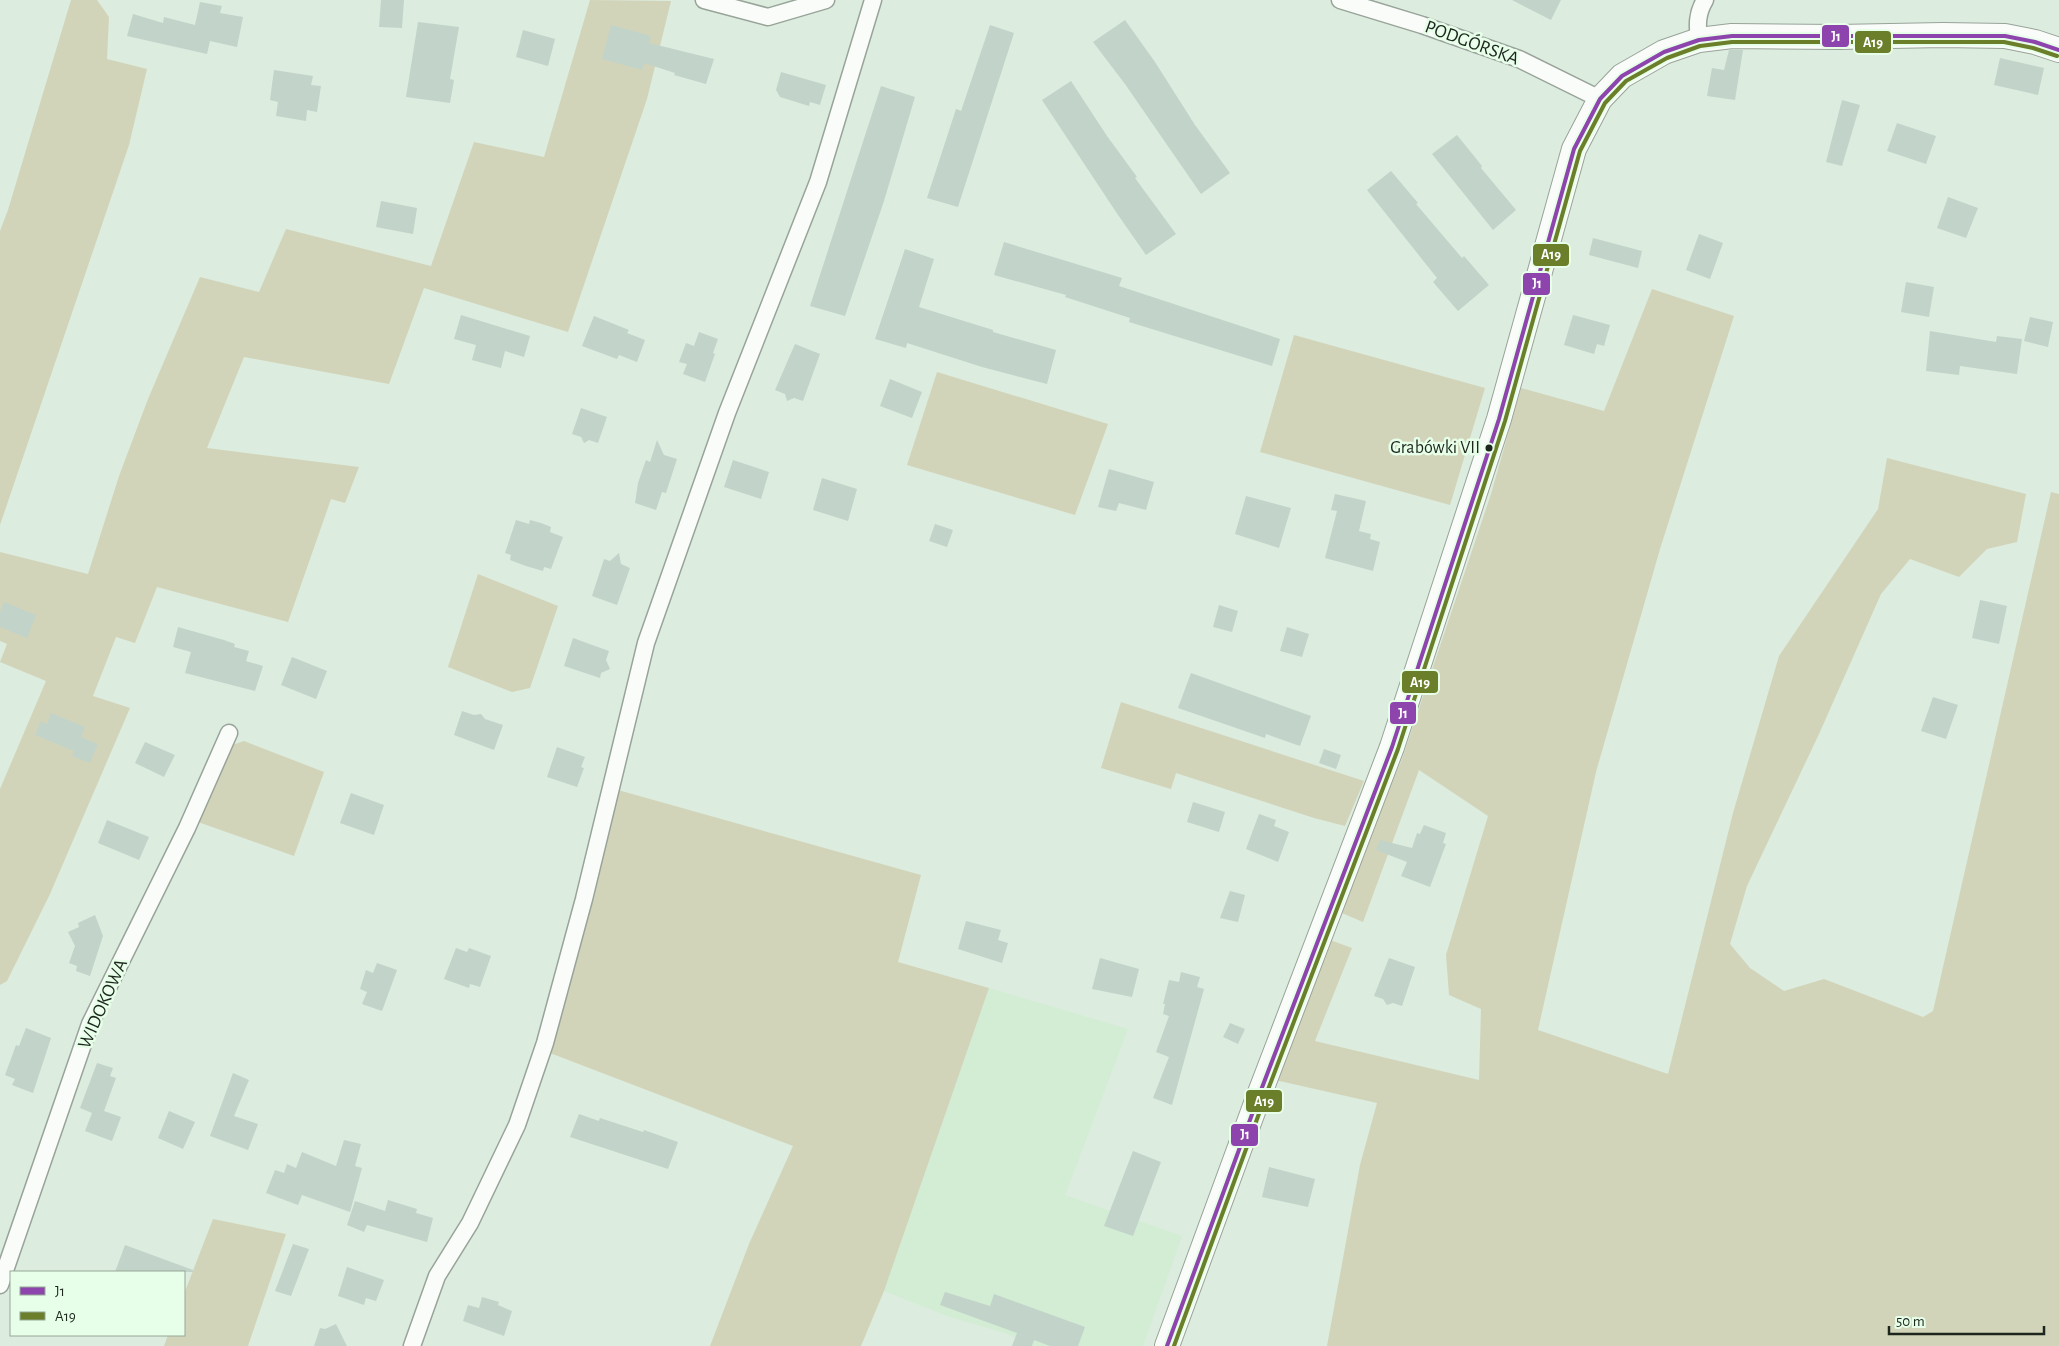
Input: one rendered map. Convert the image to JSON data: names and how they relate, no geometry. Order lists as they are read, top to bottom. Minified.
{"streets":{"street":["PODGÓRSKA","WIDOKOWA"]},"places":["Grabówki VII"],"lines":["transit line J1","transit line A19"],"legend":["J1","A19"],"scale_bar":"50 m"}
